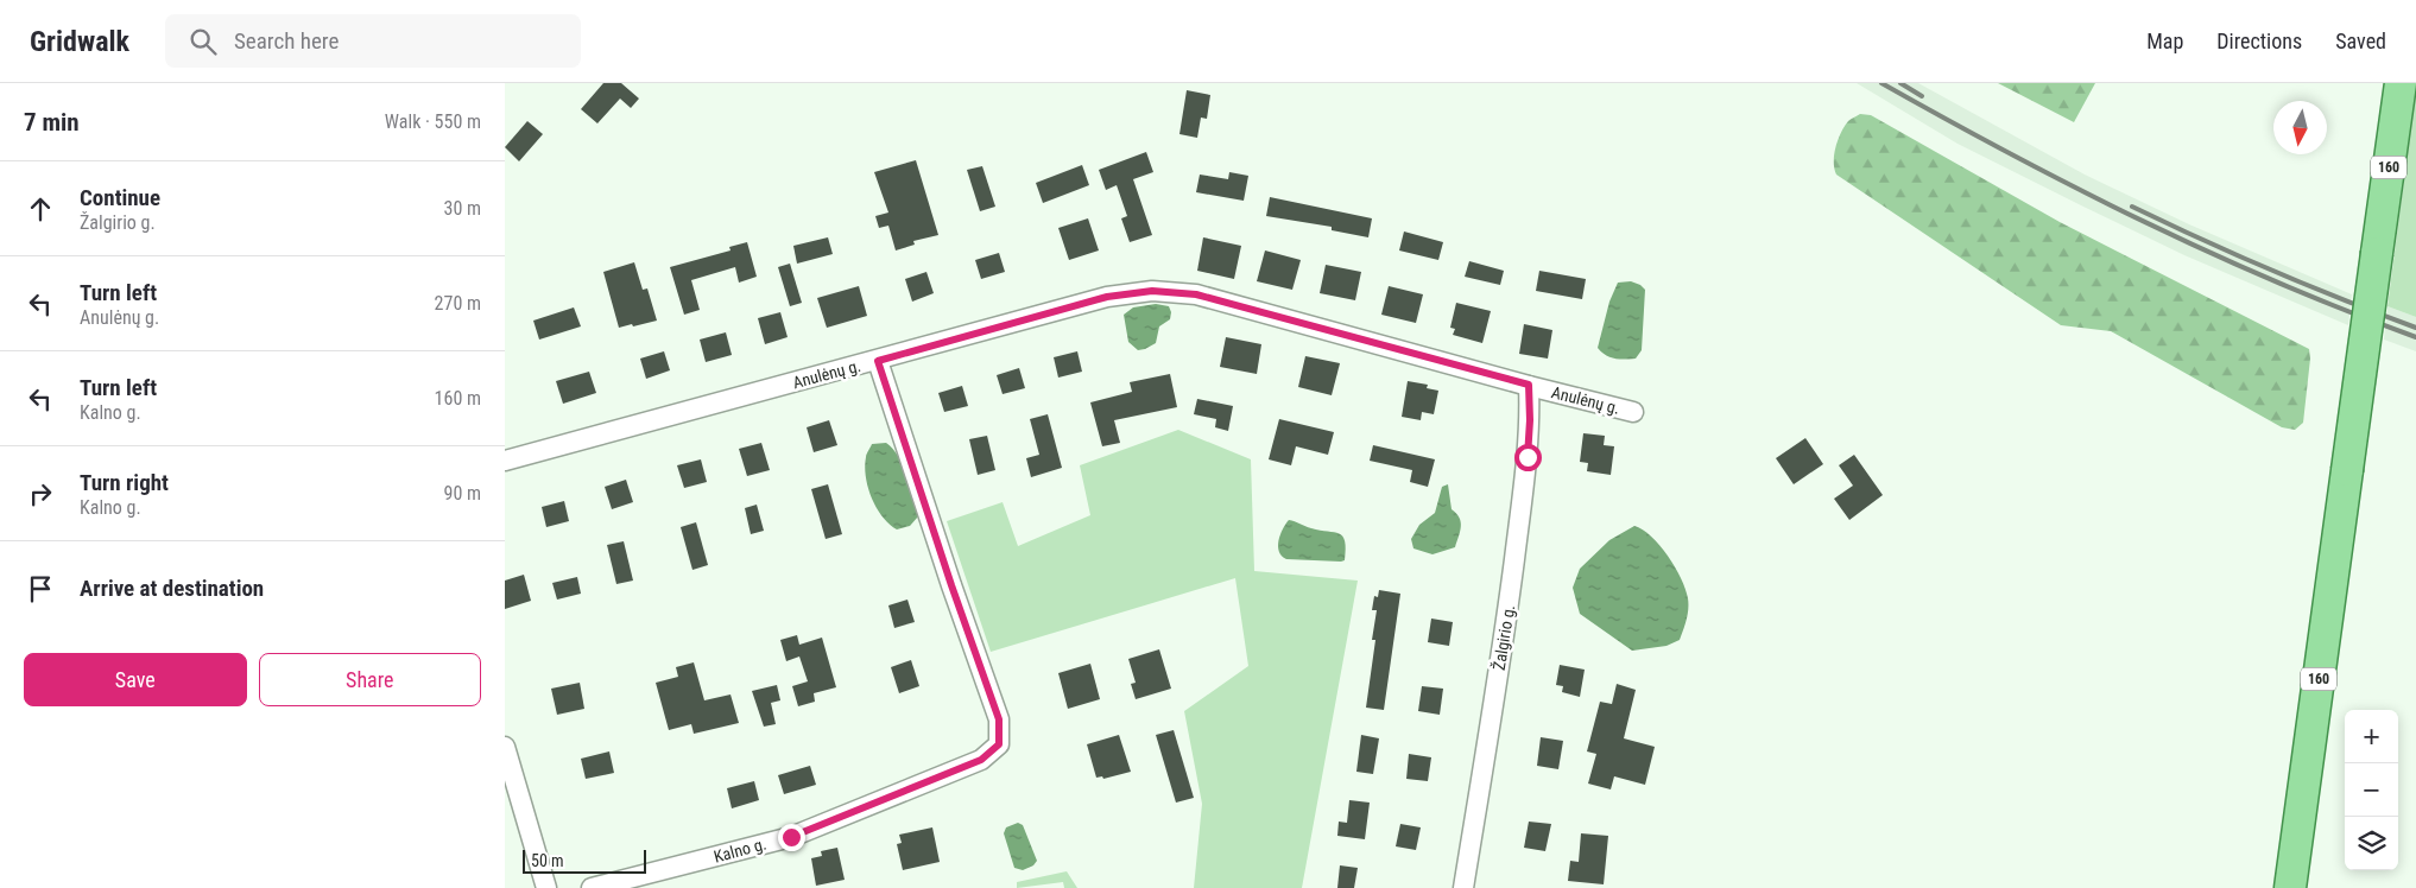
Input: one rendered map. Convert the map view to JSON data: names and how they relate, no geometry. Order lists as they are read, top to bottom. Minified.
{"streets":{"main road":["160"],"street":["Anulėnų g.","Žalgirio g.","Kalno g."]},"crossings":[["Anulėnų g.","Žalgirio g."],["Anulėnų g.","Kalno g."]],"scale_bar":"50 m","north":"bottom","page":{"header":"Gridwalk","search":"Search here","nav":["Map","Directions","Saved"],"heading":["7 min","Walk · 550 m"],"list":[["Continue","Žalgirio g.","30 m"],["Turn left","Anulėnų g.","270 m"],["Turn left","Kalno g.","160 m"],["Turn right","Kalno g.","90 m"],"Arrive at destination"],"buttons":["Save","Share"],"map_buttons":["+","−"],"scale":"50 m"}}
